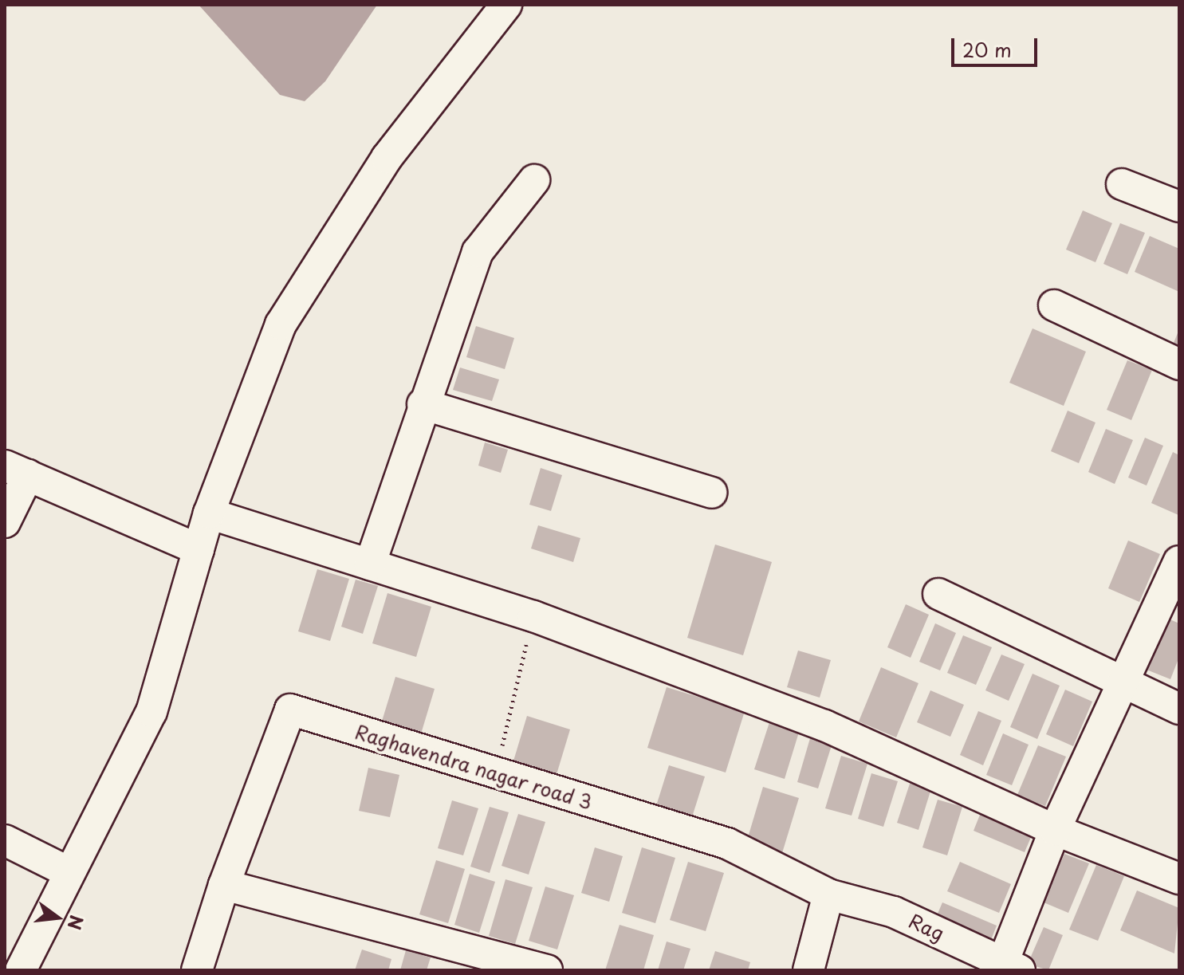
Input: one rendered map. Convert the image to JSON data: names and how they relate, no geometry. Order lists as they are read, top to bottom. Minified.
{"streets":{"street":["Raghavendra nagar road 3","Rag"]},"crossings":[["Raghavendra nagar road 3","Rag"]],"scale_bar":"20 m","north":"right"}
